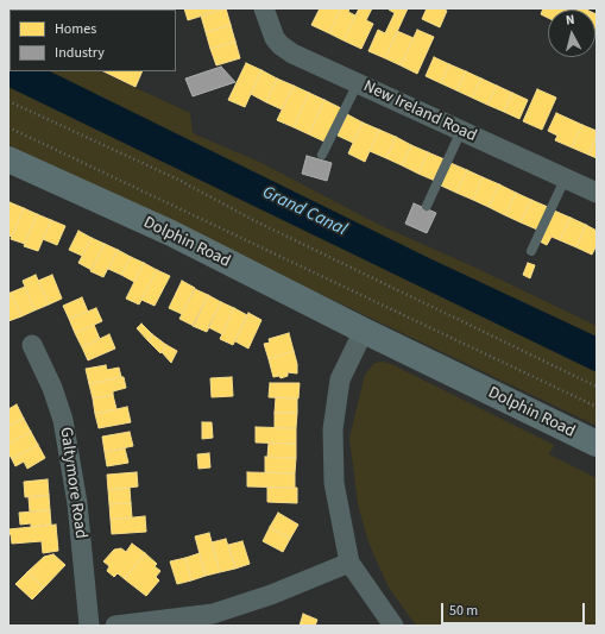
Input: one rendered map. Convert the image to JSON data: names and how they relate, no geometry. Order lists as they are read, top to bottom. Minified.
{"streets":{"main road":["Dolphin Road"],"street":["New Ireland Road","Galtymore Road"]},"water":["Grand Canal"],"legend":["Homes","Industry"],"scale_bar":"50 m","north":"top"}
